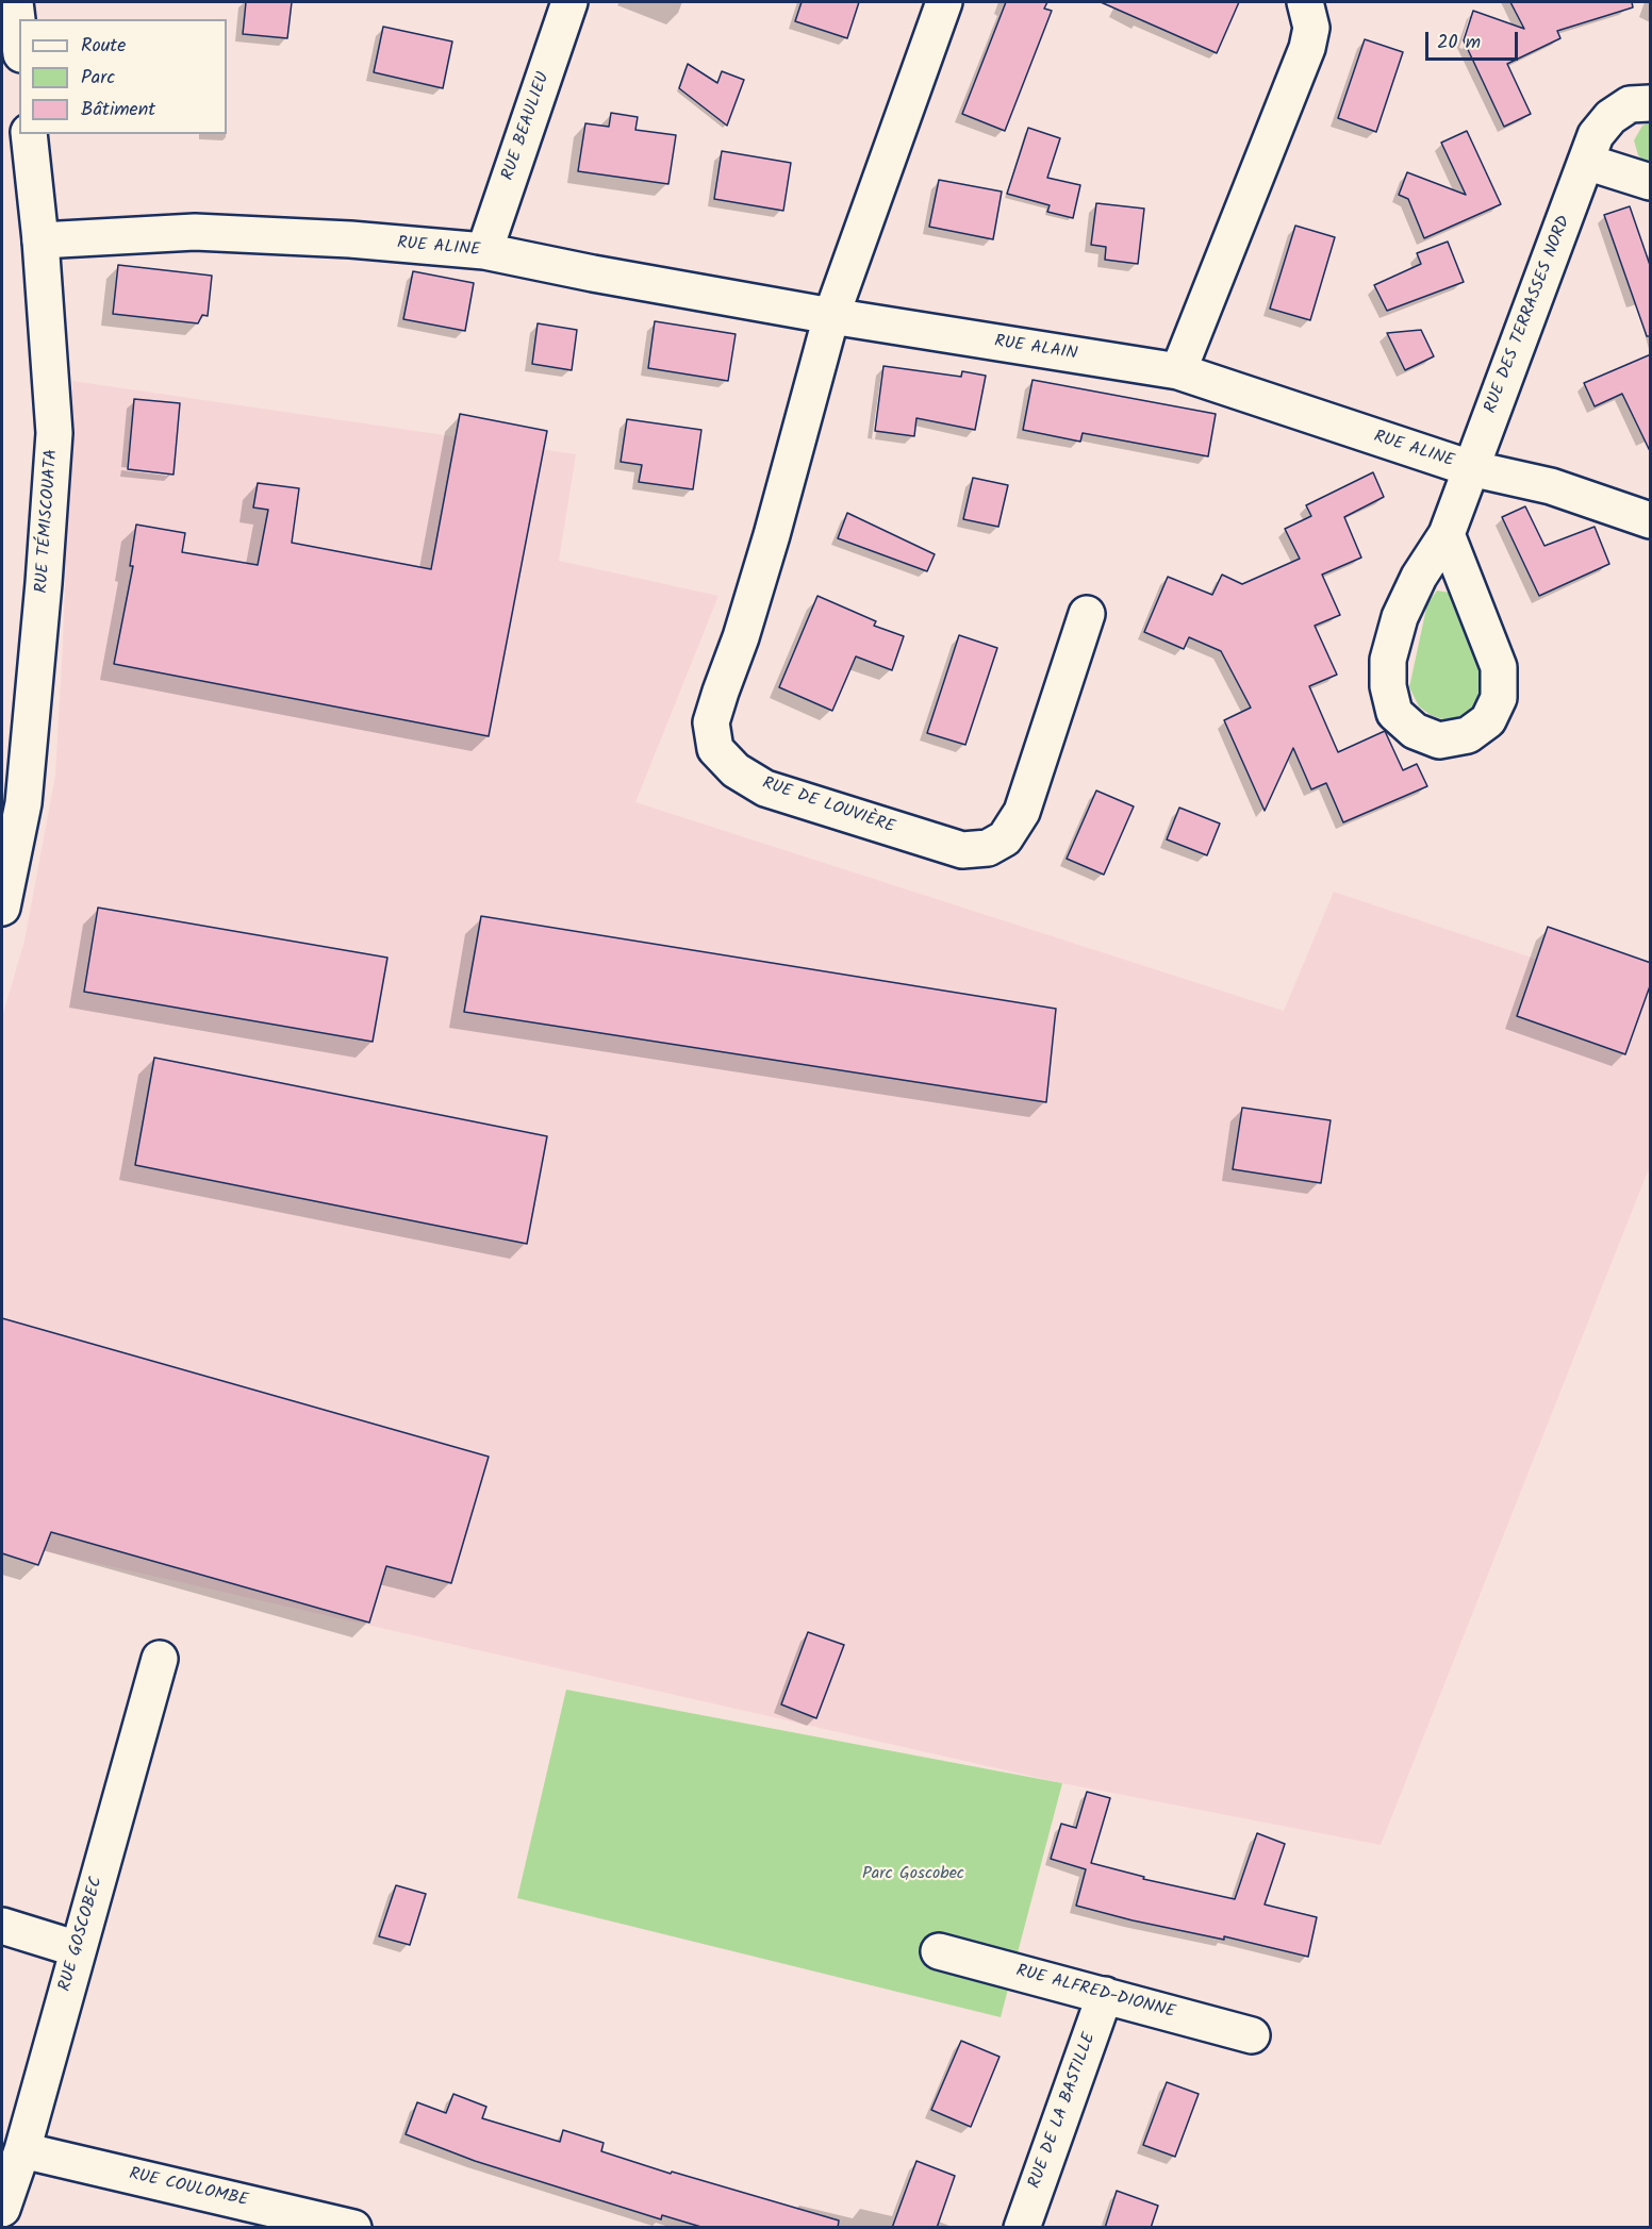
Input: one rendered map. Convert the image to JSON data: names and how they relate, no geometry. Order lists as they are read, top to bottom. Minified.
{"streets":{"street":["RUE BEAULIEU","RUE ALINE","RUE DES TERRASSES NORD","RUE ALAIN","RUE TÉMISCOUATA","RUE DE LOUVIÈRE","RUE GOSCOBEC","RUE ALFRED-DIONNE","RUE DE LA BASTILLE","RUE COULOMBE"]},"crossings":[["RUE BEAULIEU","RUE ALINE"],["RUE ALINE","RUE DES TERRASSES NORD"],["RUE ALINE","RUE ALAIN"],["RUE ALINE","RUE TÉMISCOUATA"],["RUE ALINE","RUE DE LOUVIÈRE"],["RUE ALAIN","RUE DE LOUVIÈRE"],["RUE GOSCOBEC","RUE COULOMBE"],["RUE ALFRED-DIONNE","RUE DE LA BASTILLE"]],"parks":["Parc Goscobec"],"legend":["Route","Parc","Bâtiment"],"scale_bar":"20 m"}
